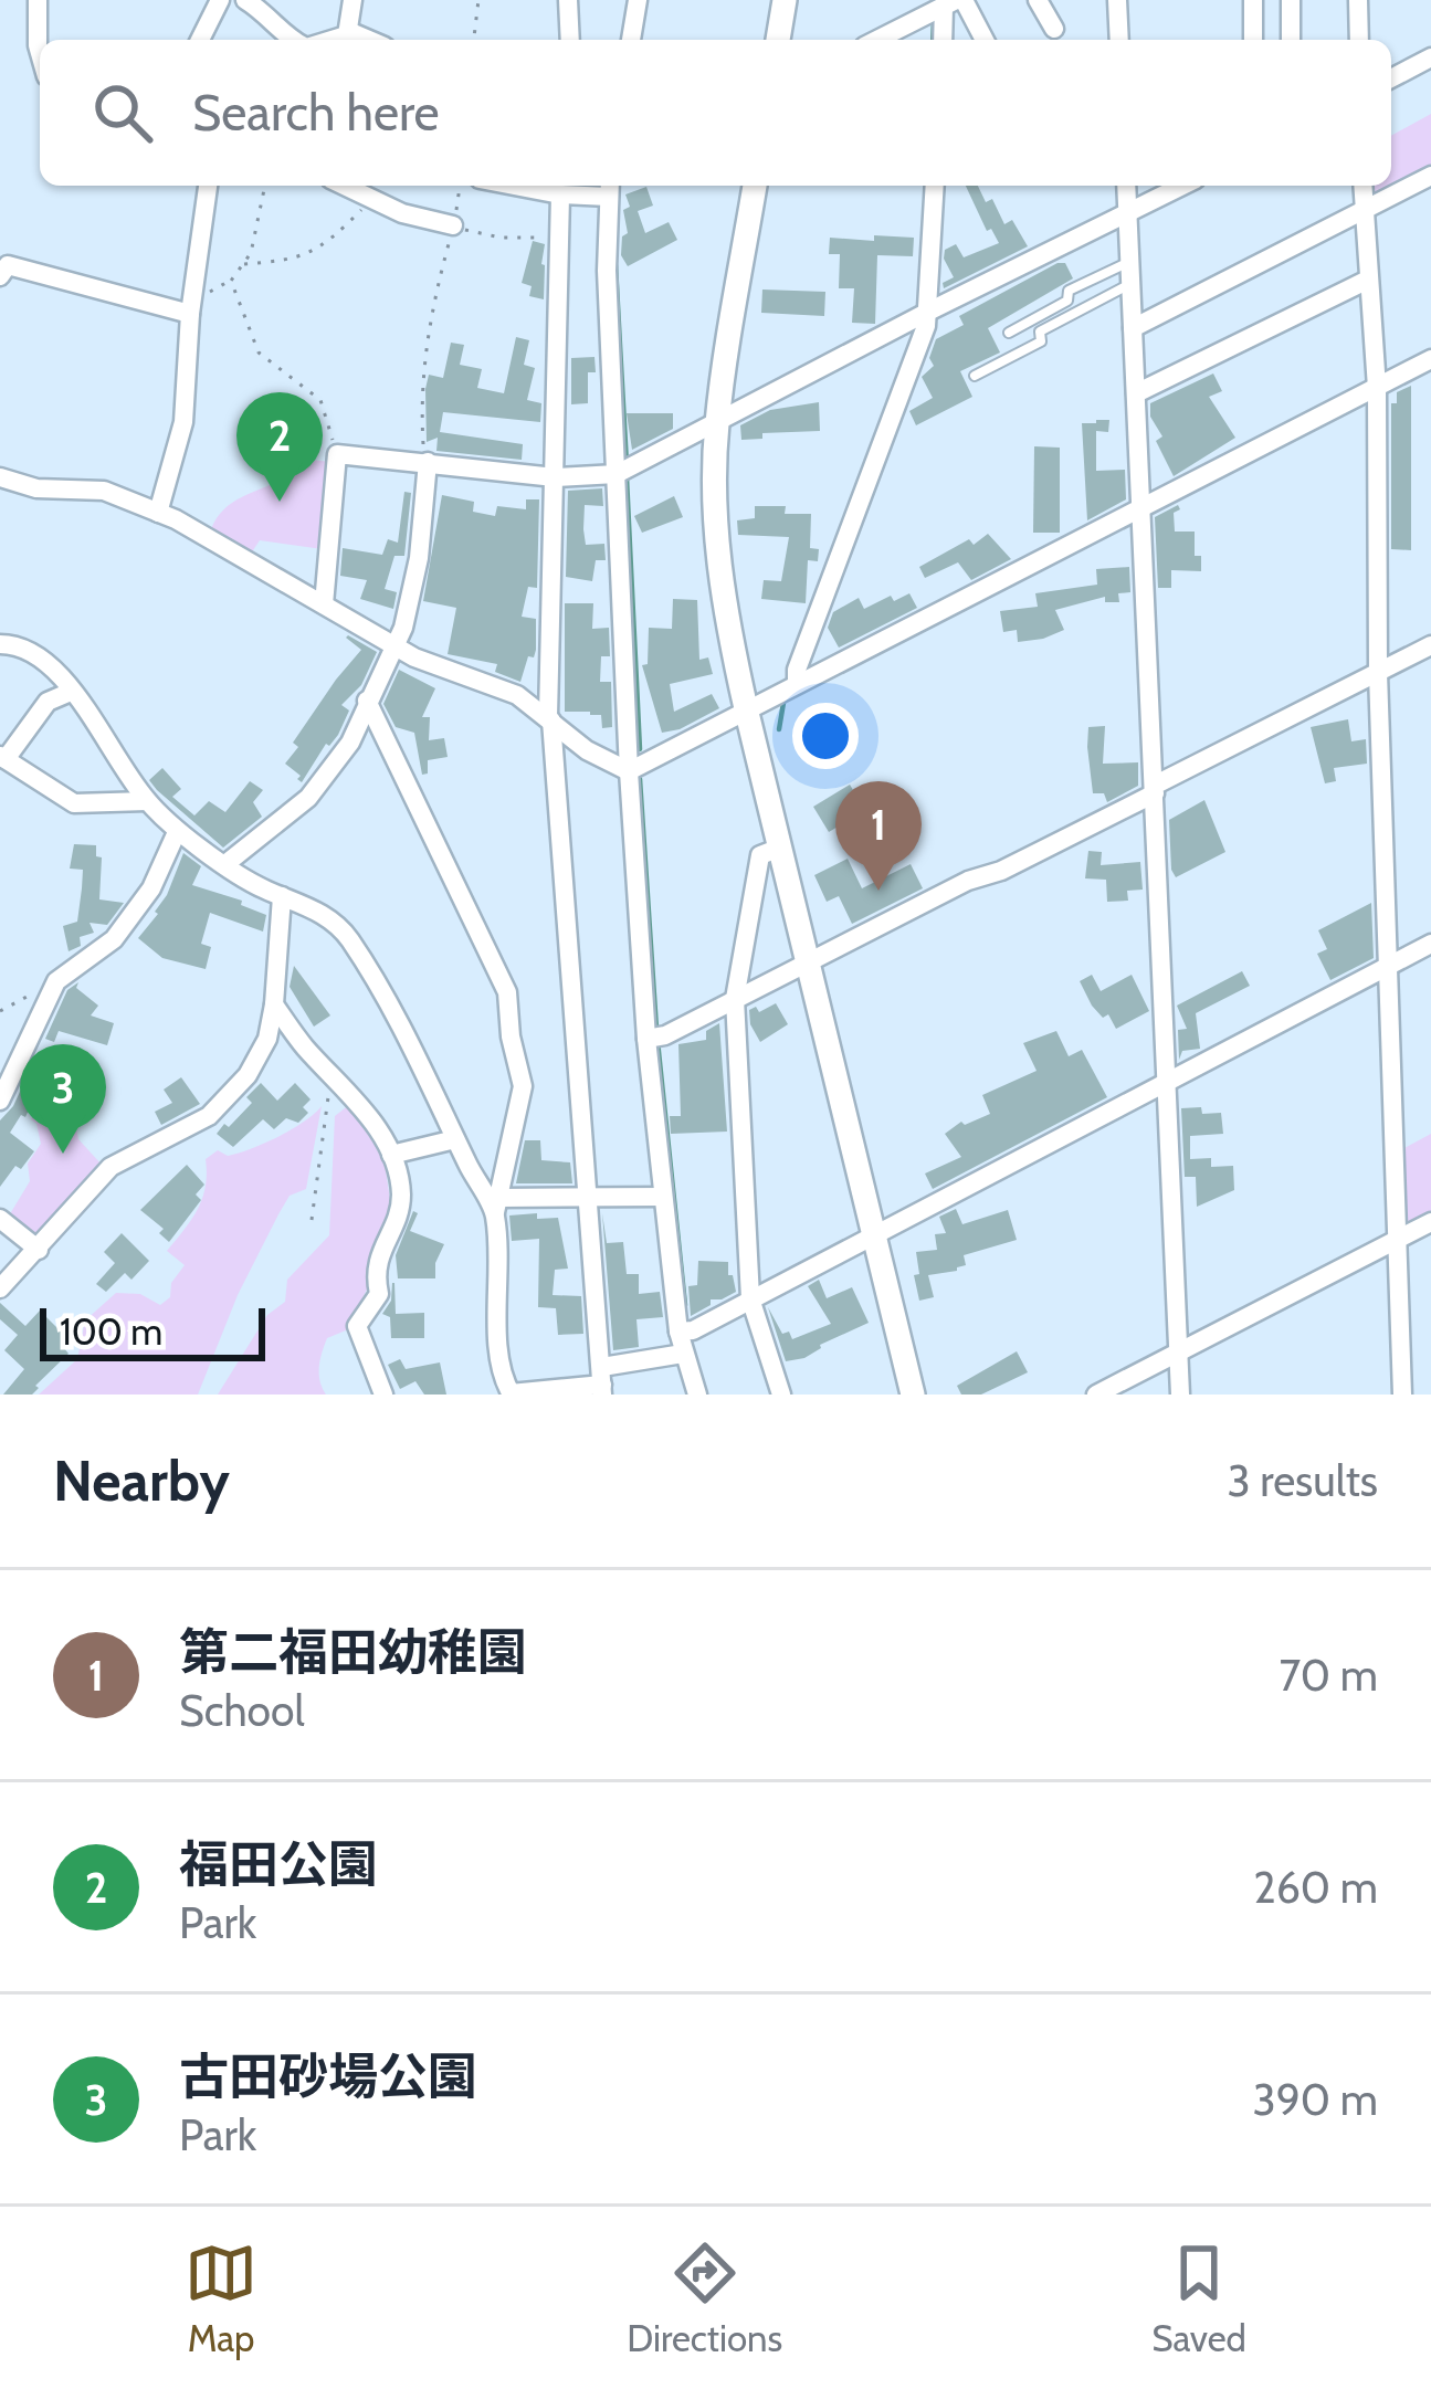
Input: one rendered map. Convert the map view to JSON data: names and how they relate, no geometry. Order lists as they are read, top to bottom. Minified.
{"scale_bar":"100 m","page":{"search":"Search here","pins":["2","1","3"],"scale":"100 m","heading":["Nearby","3 results"],"list":[{"mark":"1","name":"第二福田幼稚園","note":"School","value":"70 m"},{"mark":"2","name":"福田公園","note":"Park","value":"260 m"},{"mark":"3","name":"古田砂場公園","note":"Park","value":"390 m"}],"nav":["Map","Directions","Saved"]}}
